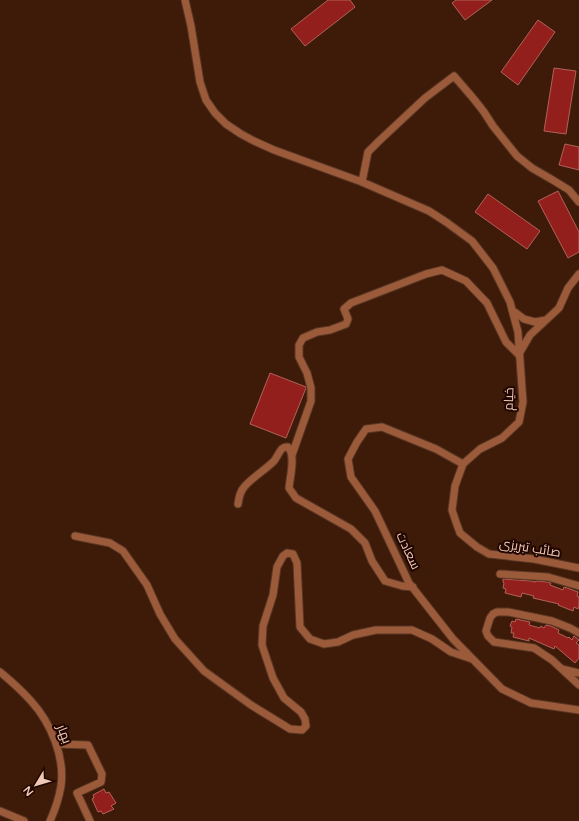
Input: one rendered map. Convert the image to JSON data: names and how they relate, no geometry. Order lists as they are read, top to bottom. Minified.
{"streets":{"street":["خیام","صائب تبریزی","سعادت","بهار"]},"crossings":[["خیام","صائب تبریزی"],["خیام","سعادت"],["صائب تبریزی","سعادت"]],"north":"bottom left"}
